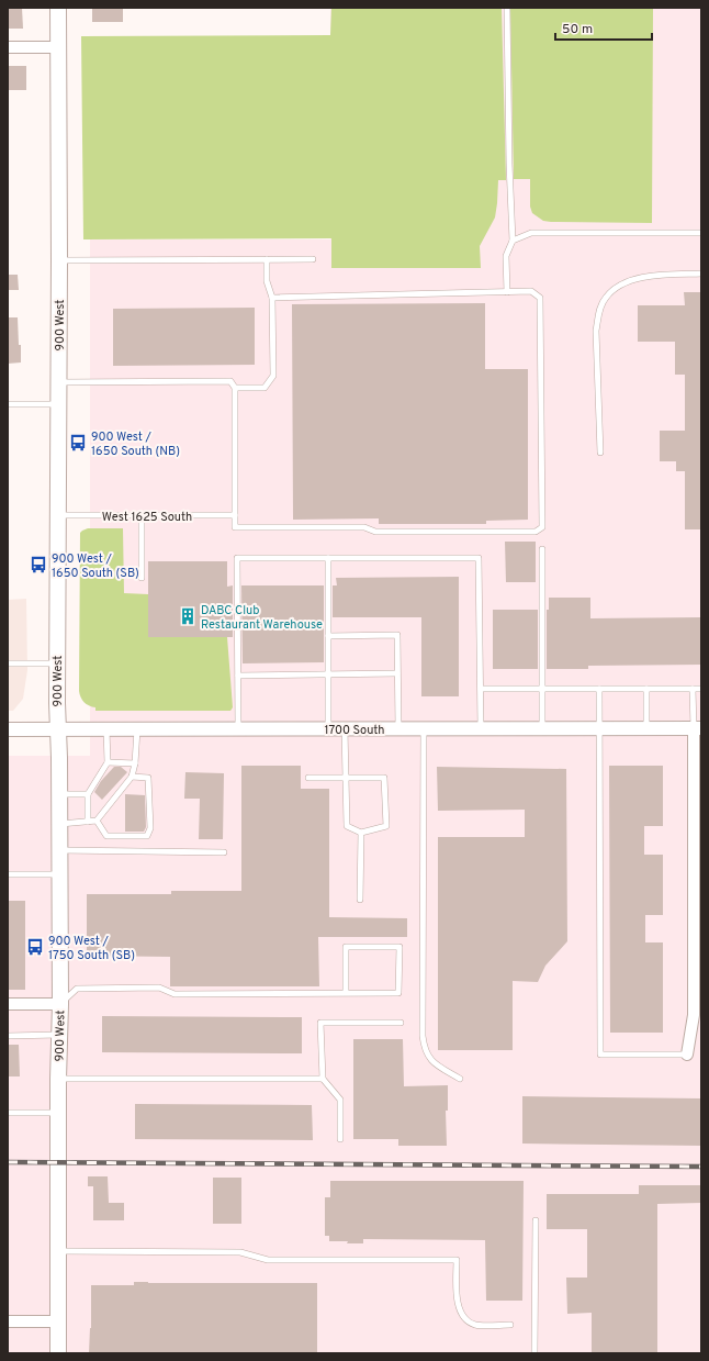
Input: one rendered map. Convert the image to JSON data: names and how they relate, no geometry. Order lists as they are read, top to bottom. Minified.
{"streets":{"main road":["900 West"],"street":["1700 South"],"lane":["West 1625 South"]},"crossings":[["900 West","West 1625 South"],["900 West","1700 South"]],"places":{"bus stop":["900 West / 1650 South (NB)","900 West / 1650 South (SB)","900 West / 1750 South (SB)"],"building":["DABC Club Restaurant Warehouse"]},"scale_bar":"50 m"}
